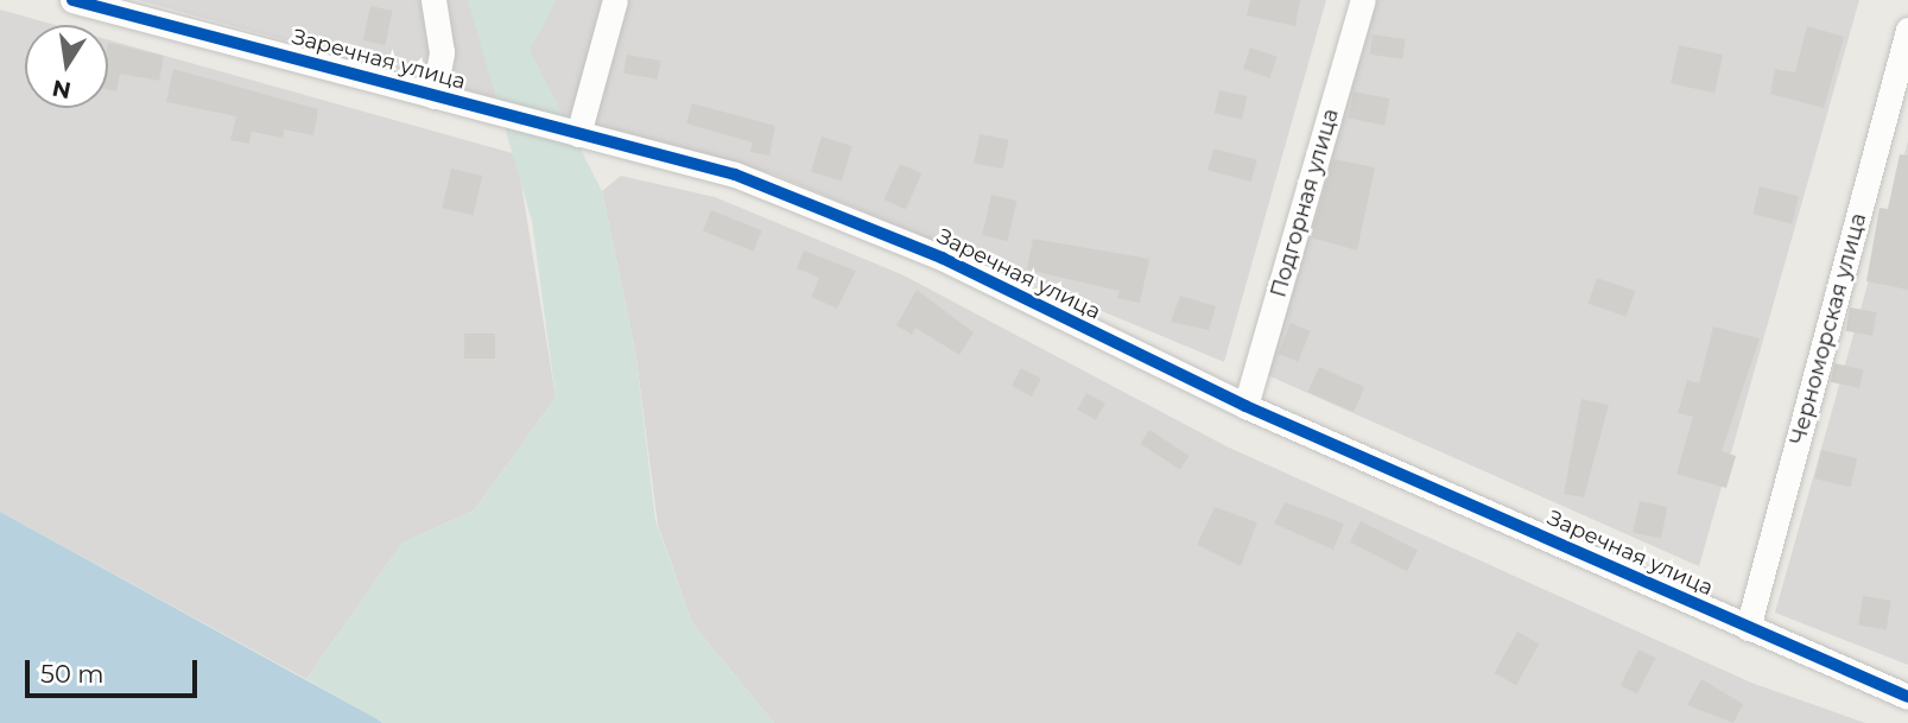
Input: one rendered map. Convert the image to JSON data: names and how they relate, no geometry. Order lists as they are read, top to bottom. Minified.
{"streets":{"street":["Заречная улица","Подгорная улица","Черноморская улица"]},"crossings":[["Заречная улица","Подгорная улица"],["Заречная улица","Черноморская улица"]],"scale_bar":"50 m","north":"bottom"}
